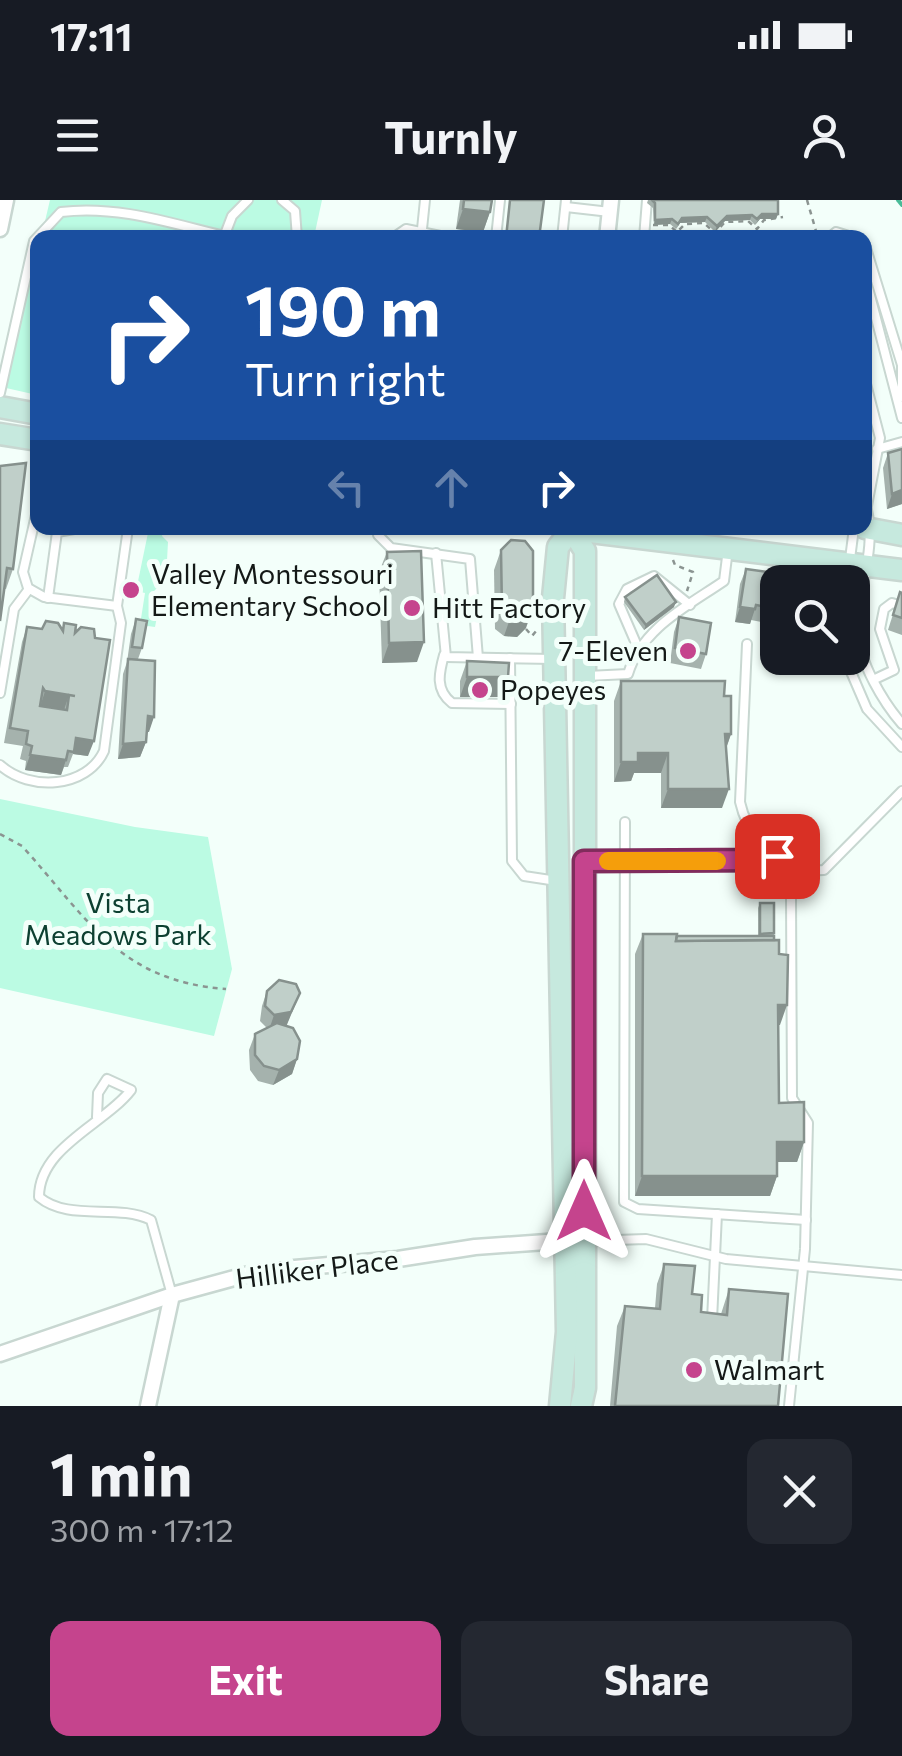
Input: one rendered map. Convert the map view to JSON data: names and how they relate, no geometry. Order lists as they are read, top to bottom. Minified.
{"streets":{"street":["Hilliker Place"]},"parks":["Vista Meadows Park"],"places":["Valley Montessouri Elementary School","Hitt Factory","7-Eleven","Popeyes","Walmart"],"page":{"status":"17:11","header":"Turnly","turn":["190 m","Turn right"],"heading":["1 min","300 m · 17:12"],"buttons":["Exit","Share"]}}
